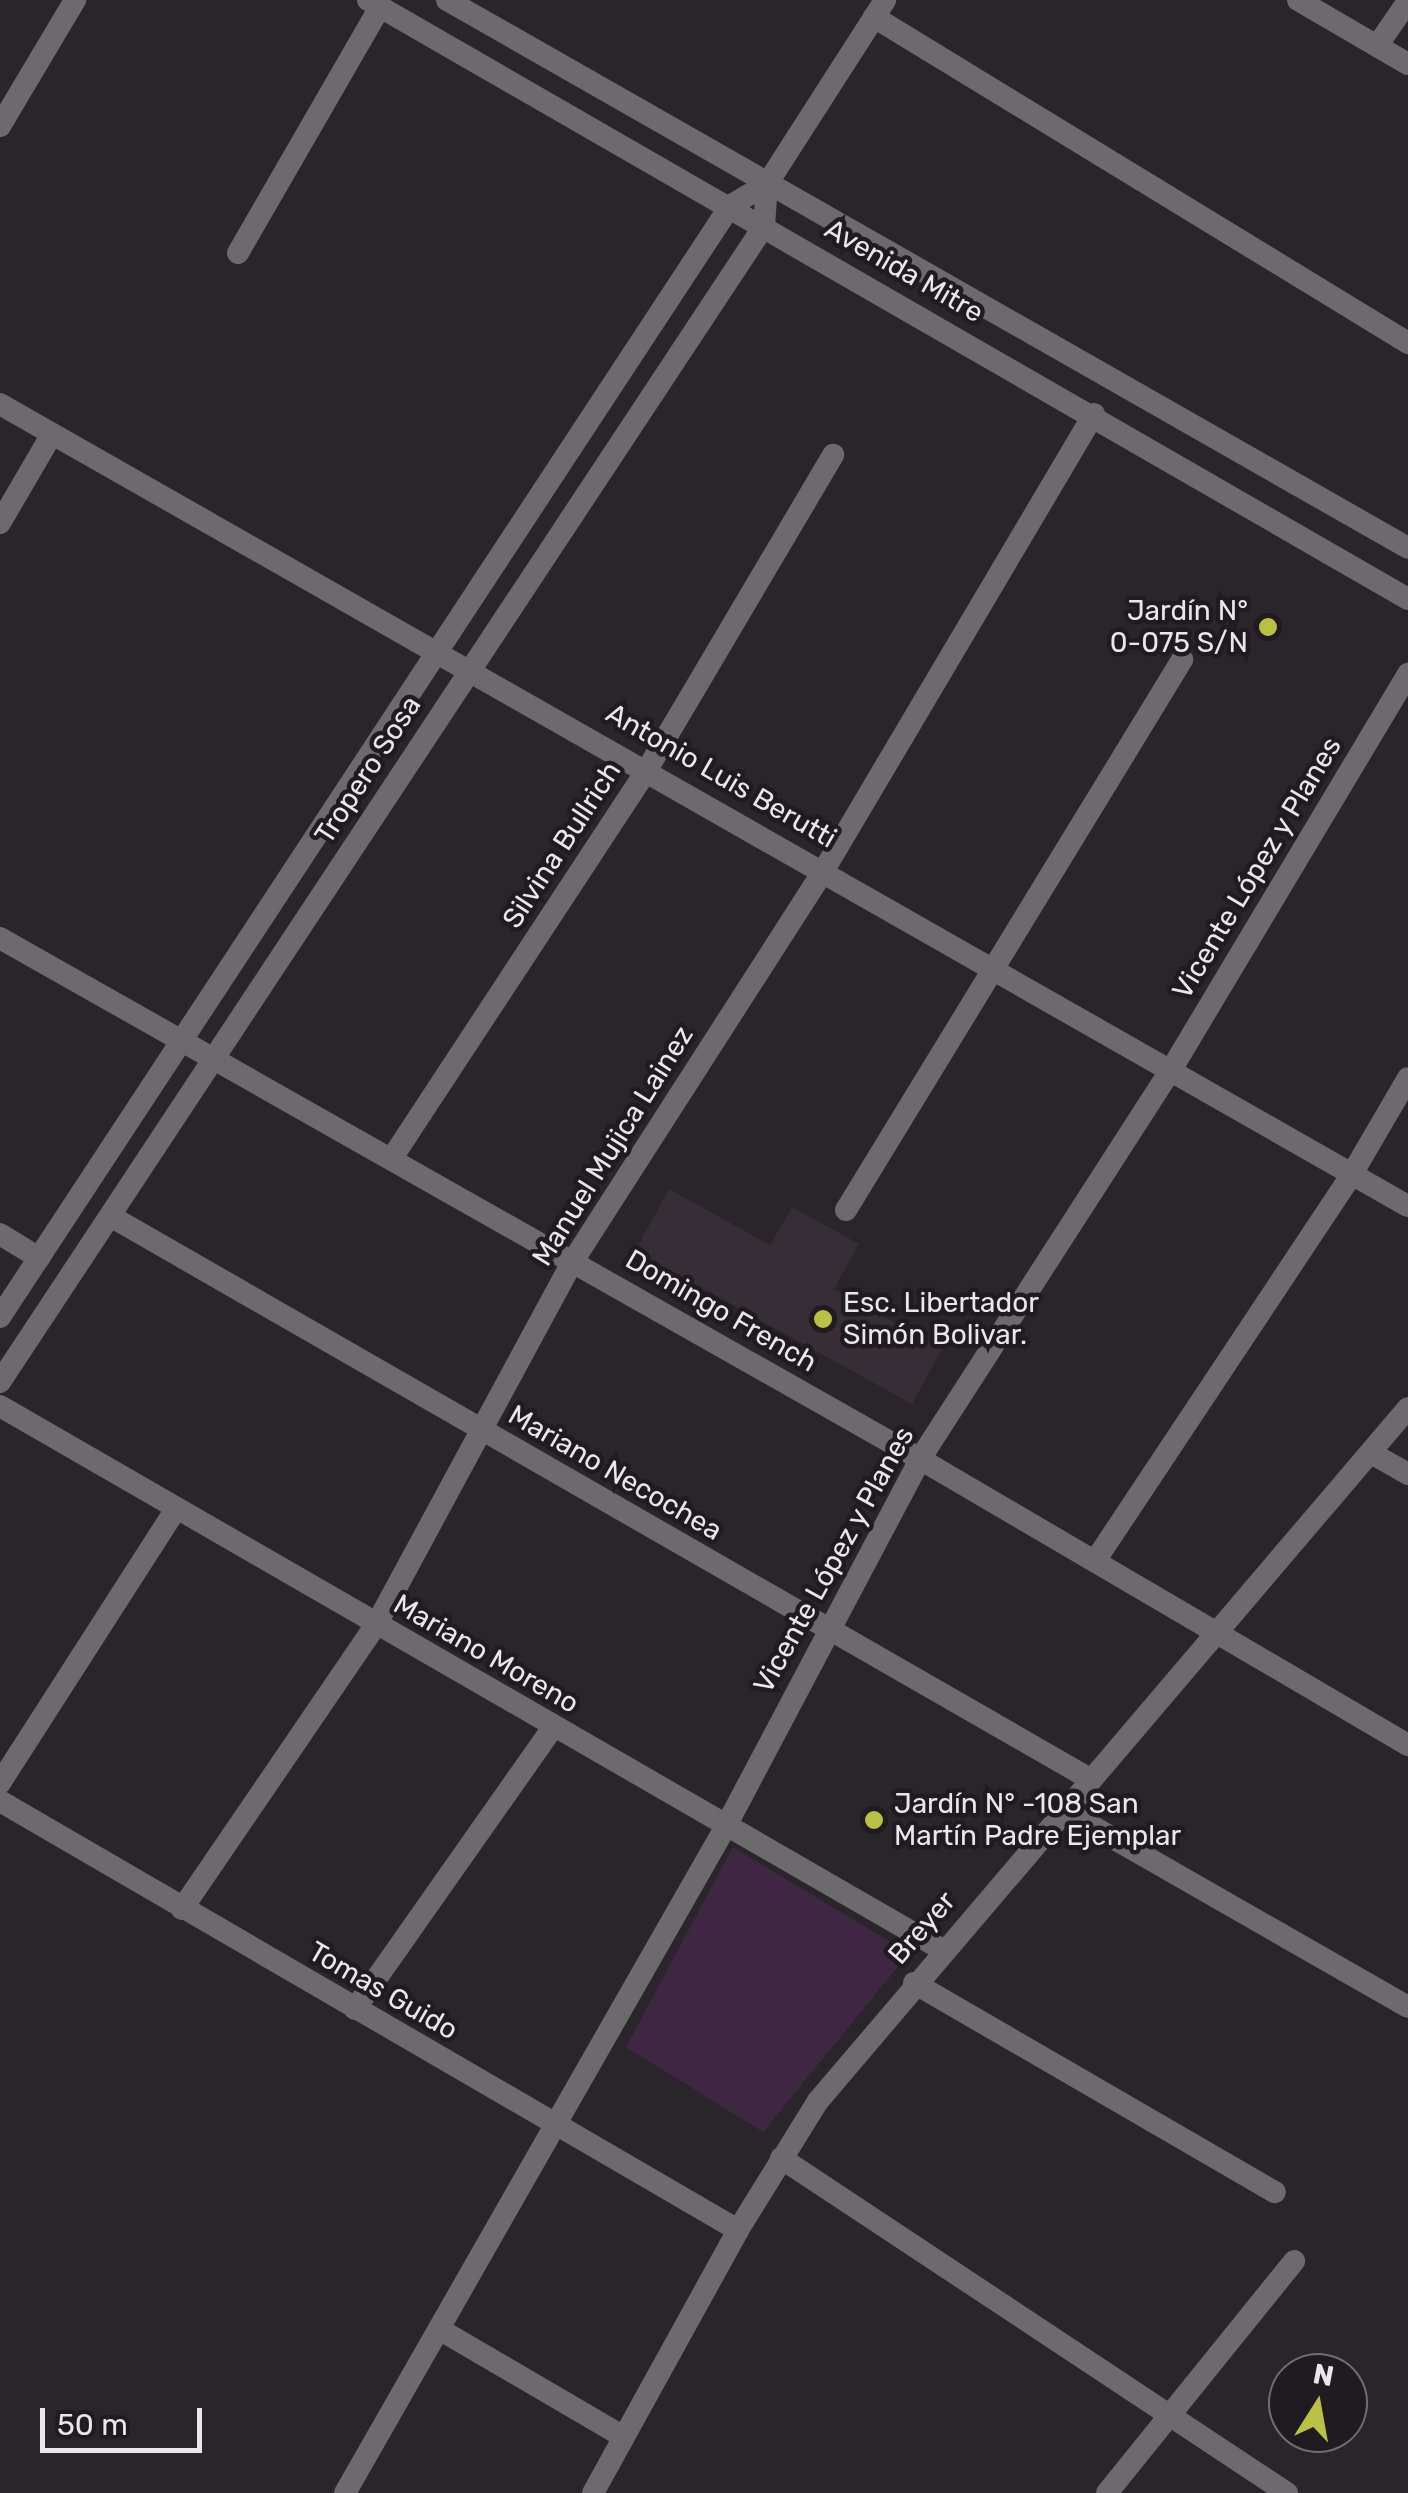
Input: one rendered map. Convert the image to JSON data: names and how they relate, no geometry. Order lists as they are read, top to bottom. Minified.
{"streets":{"street":["Avenida Mitre","Tropero Sosa","Antonio Luis Berutti","Silvina Bullrich","Vicente López y Planes","Manuel Mujica Lainez","Domingo French","Mariano Necochea","Mariano Moreno","Breyer","Tomas Guido"]},"crossings":[["Avenida Mitre","Tropero Sosa"],["Avenida Mitre","Manuel Mujica Lainez"],["Tropero Sosa","Antonio Luis Berutti"],["Tropero Sosa","Domingo French"],["Tropero Sosa","Mariano Necochea"],["Antonio Luis Berutti","Silvina Bullrich"],["Antonio Luis Berutti","Vicente López y Planes"],["Antonio Luis Berutti","Manuel Mujica Lainez"],["Silvina Bullrich","Domingo French"],["Vicente López y Planes","Domingo French"],["Vicente López y Planes","Mariano Necochea"],["Vicente López y Planes","Mariano Moreno"],["Vicente López y Planes","Tomas Guido"],["Manuel Mujica Lainez","Domingo French"],["Manuel Mujica Lainez","Mariano Necochea"],["Manuel Mujica Lainez","Mariano Moreno"],["Manuel Mujica Lainez","Tomas Guido"],["Domingo French","Breyer"],["Mariano Necochea","Breyer"],["Mariano Moreno","Breyer"],["Breyer","Tomas Guido"]],"places":["Jardín N° 0-075 S/N","Esc. Libertador Simón Bolivar.","Jardín N° -108 San Martín Padre Ejemplar"],"scale_bar":"50 m","north":"top"}
